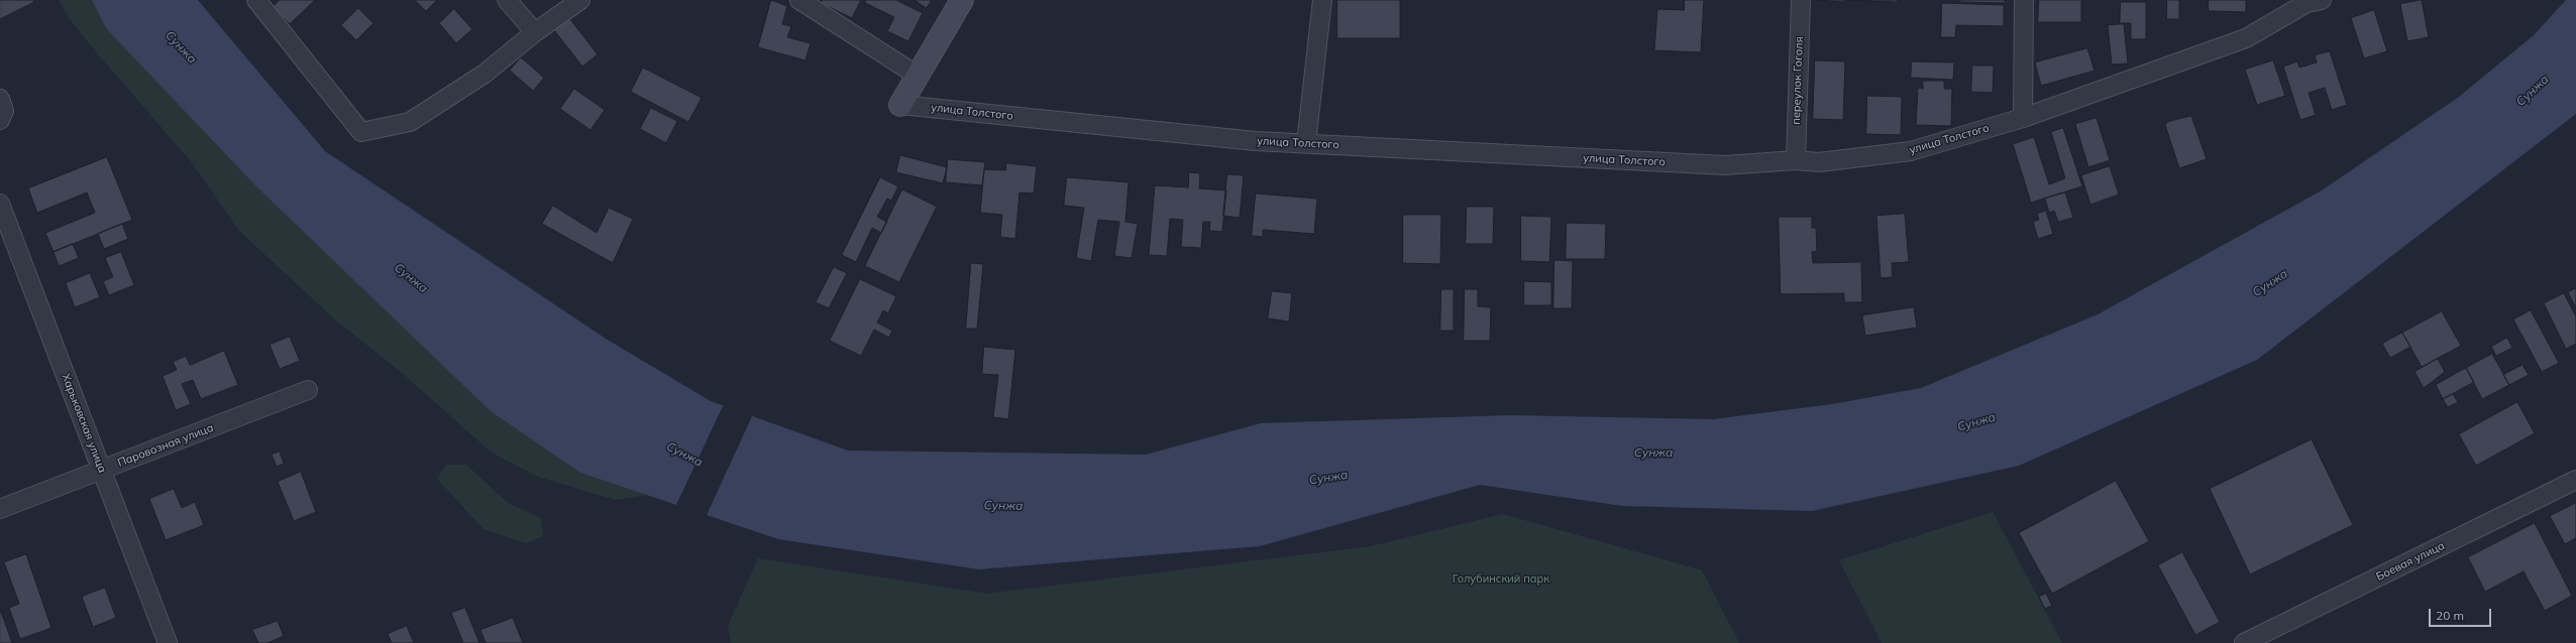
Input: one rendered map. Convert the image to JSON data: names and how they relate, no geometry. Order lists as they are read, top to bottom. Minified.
{"streets":{"street":["переулок Гоголя","улица Толстого","Харьковская улица","Паровозная улица","Боевая улица"]},"crossings":[["переулок Гоголя","улица Толстого"],["Харьковская улица","Паровозная улица"]],"water":["Сунжа"],"parks":["Голубинский парк"],"scale_bar":"20 m"}
